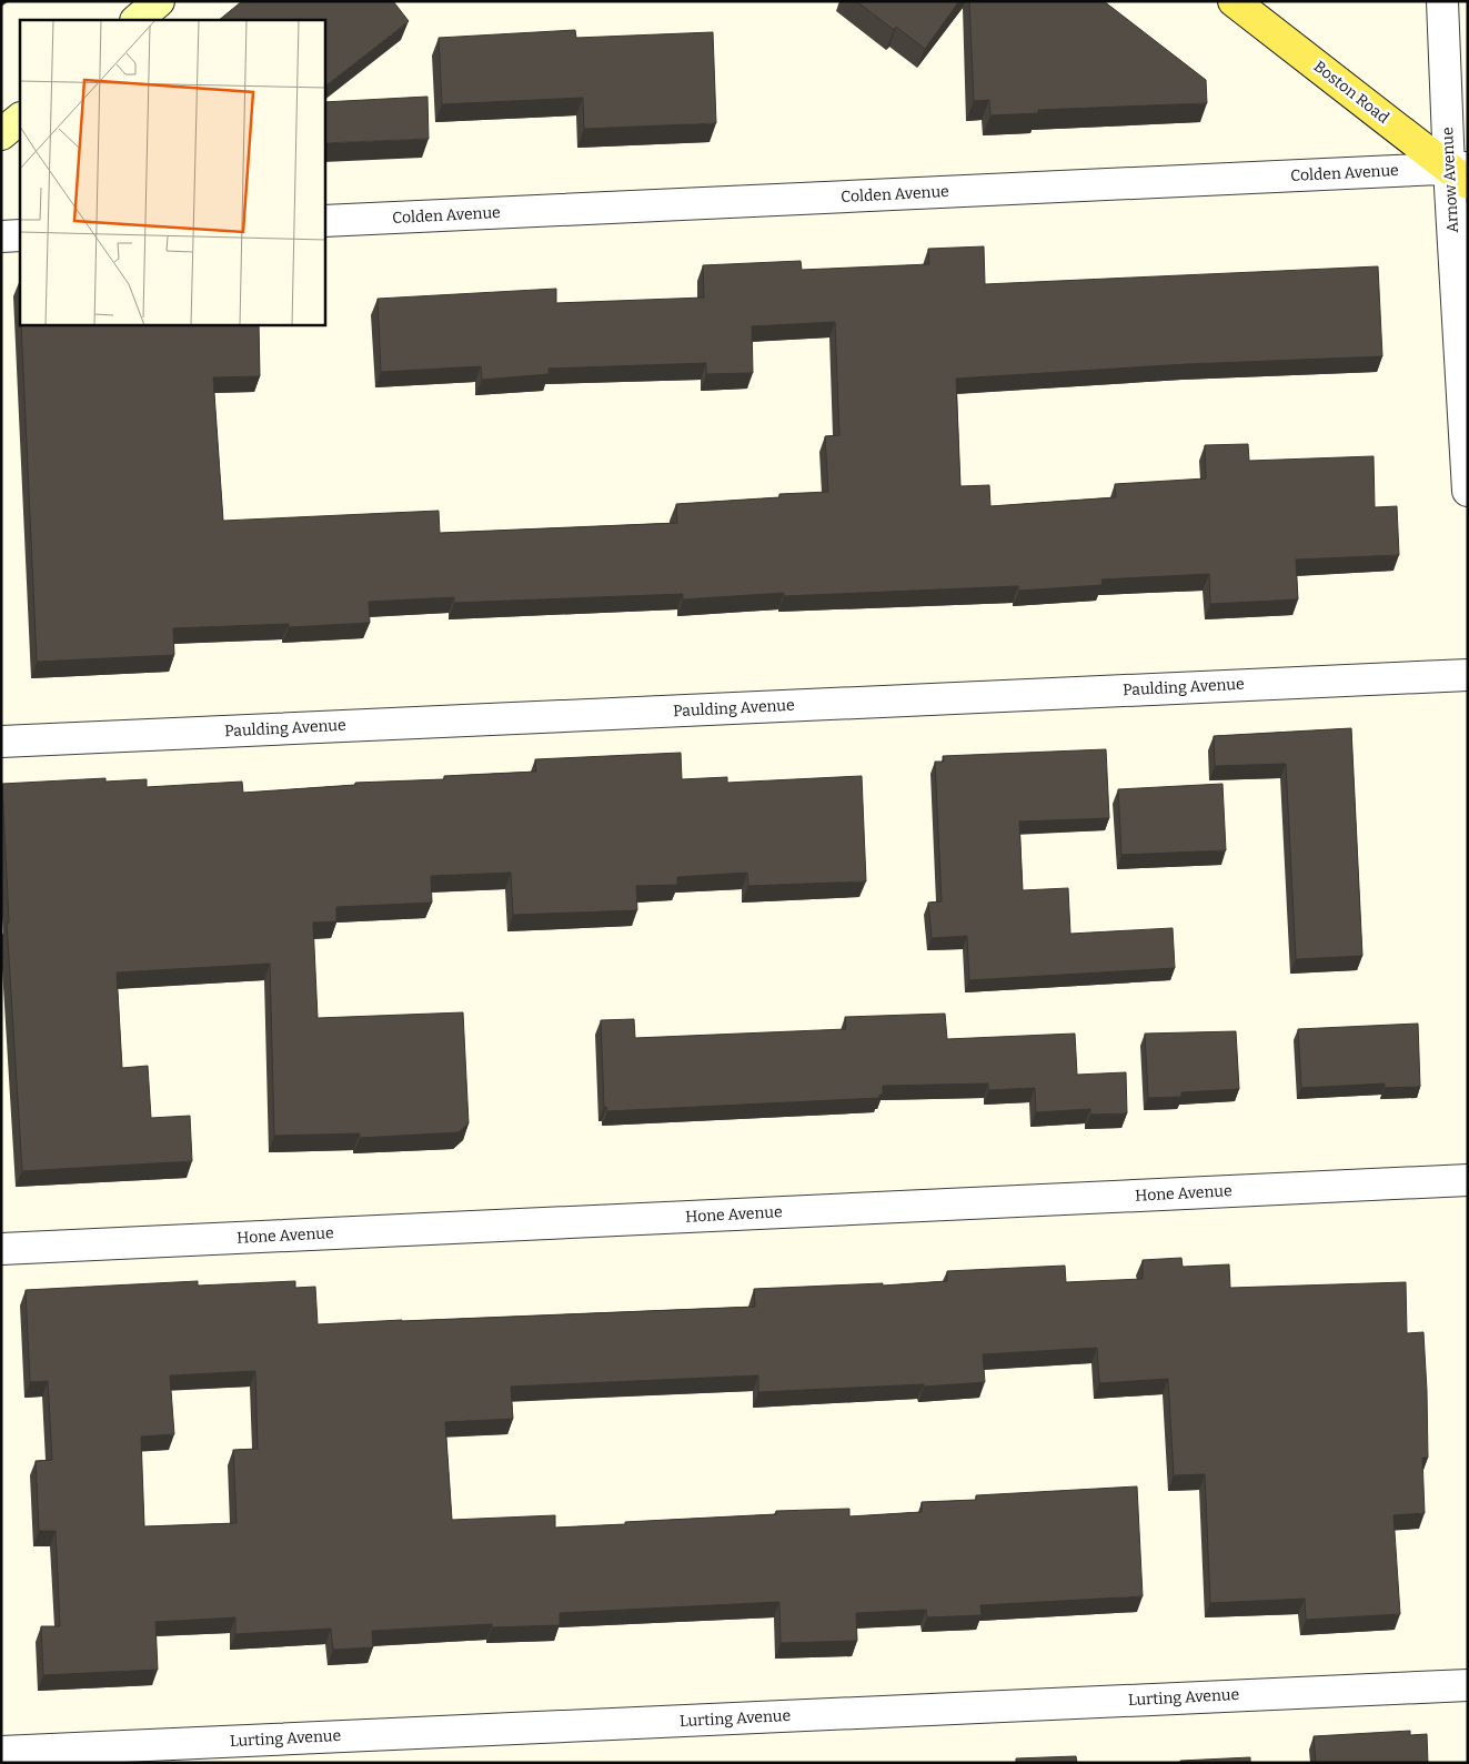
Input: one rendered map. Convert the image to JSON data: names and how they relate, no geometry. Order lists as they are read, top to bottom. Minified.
{"streets":{"main road":["Boston Road"],"street":["Colden Avenue","Arnow Avenue","Paulding Avenue","Hone Avenue","Lurting Avenue"]},"crossings":[["Boston Road","Colden Avenue"],["Boston Road","Arnow Avenue"],["Colden Avenue","Arnow Avenue"]]}
